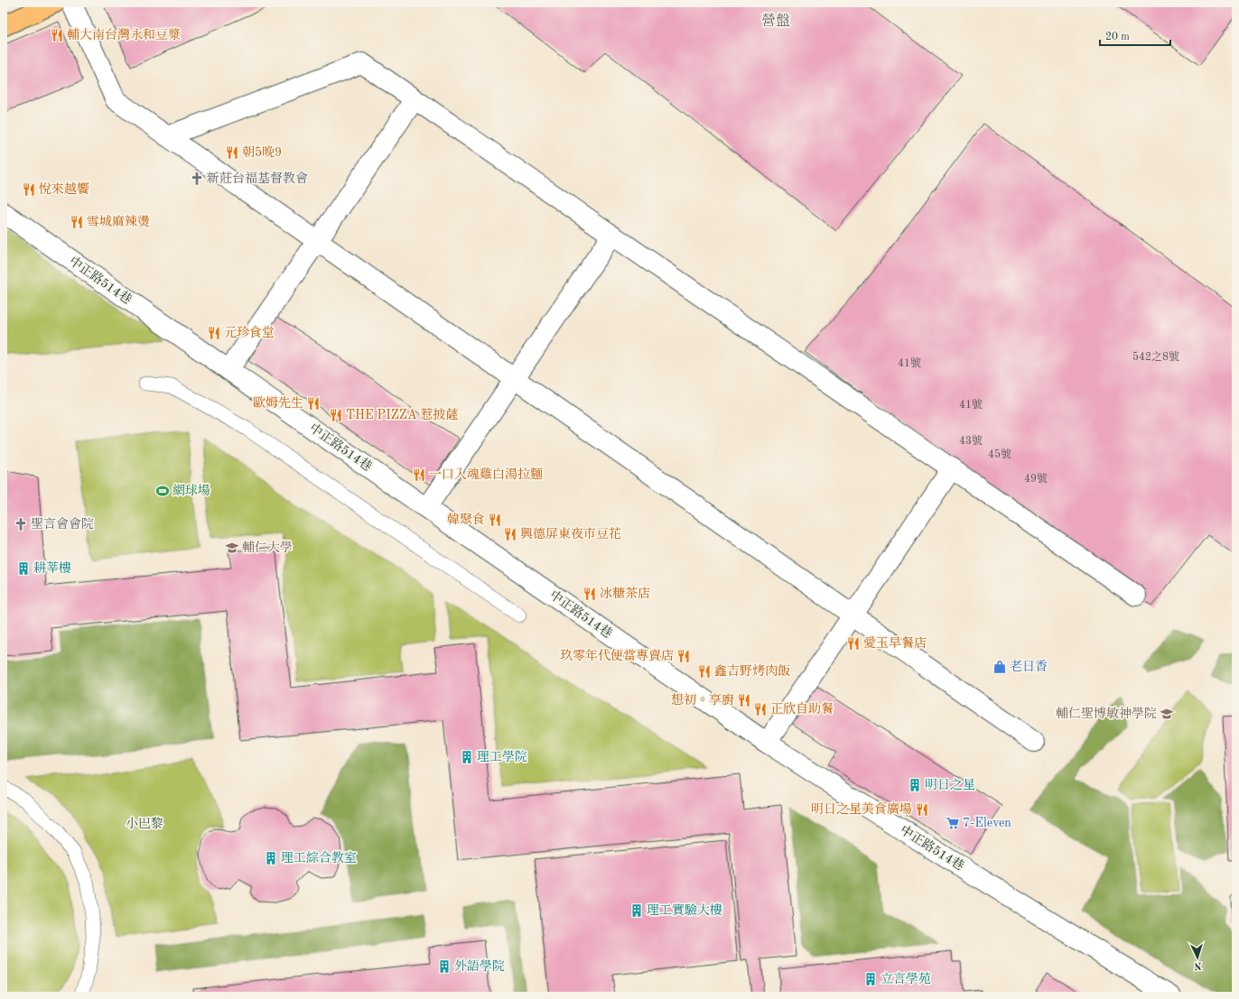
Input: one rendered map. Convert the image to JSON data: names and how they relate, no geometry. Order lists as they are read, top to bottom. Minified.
{"streets":{"street":["中正路514巷"]},"districts":["營盤"],"parks":["小巴黎"],"places":{"restaurant":["輔大南台灣永和豆漿","朝5晚9","悅來越饗","雪城麻辣燙","元珍食堂","歐姆先生","THE PIZZA 惹披薩","一口入魂雞白湯拉麵","韓聚食","興德屏東夜市豆花","冰糖茶店","愛玉早餐店","玖零年代便當專賣店","鑫吉野烤肉飯","想初。享廚","正欣自助餐","明日之星美食廣場"],"church":["新莊台福基督教會","聖言會會院"],"sports":["網球場"],"school or university":["輔仁大學","輔仁聖博敏神學院"],"building":["耕莘樓","理工學院","明日之星","理工綜合教室","理工實驗大樓","外語學院","立言學苑"],"shop":["老日香"],"supermarket":["7-Eleven"]},"house_numbers":["542之8號","41號","41號","43號","45號","49號"],"scale_bar":"20 m","north":"bottom"}
